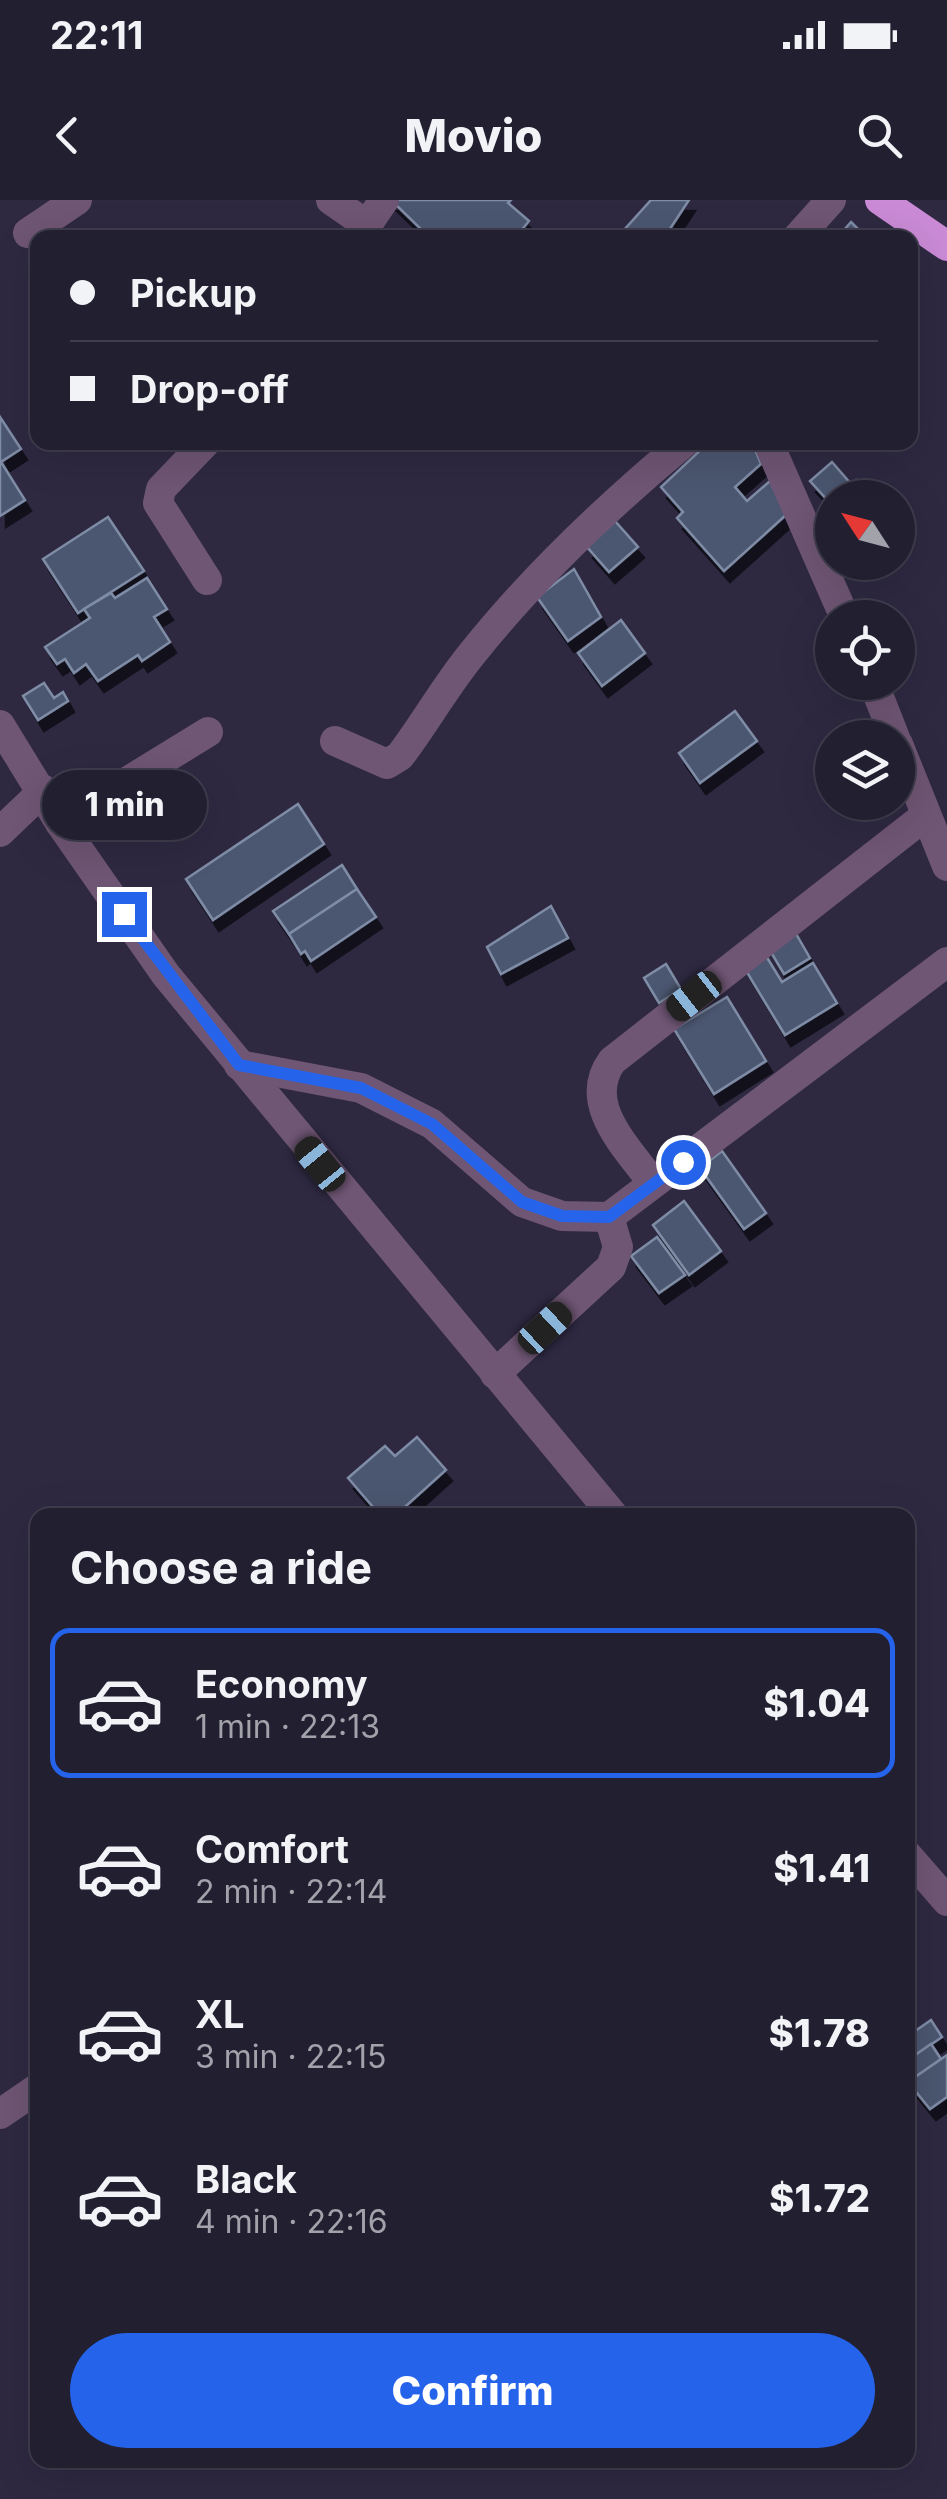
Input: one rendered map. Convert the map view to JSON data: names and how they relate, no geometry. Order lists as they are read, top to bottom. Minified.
{"north":"top left","page":{"status":"22:11","header":"Movio","banner":["Pickup","Drop-off"],"bubble":"1 min","heading":"Choose a ride","list":[{"name":"Economy","note":"1 min · 22:13","value":"$1.04"},{"name":"Comfort","note":"2 min · 22:14","value":"$1.41"},{"name":"XL","note":"3 min · 22:15","value":"$1.78"},{"name":"Black","note":"4 min · 22:16","value":"$1.72"}],"buttons":"Confirm"}}
